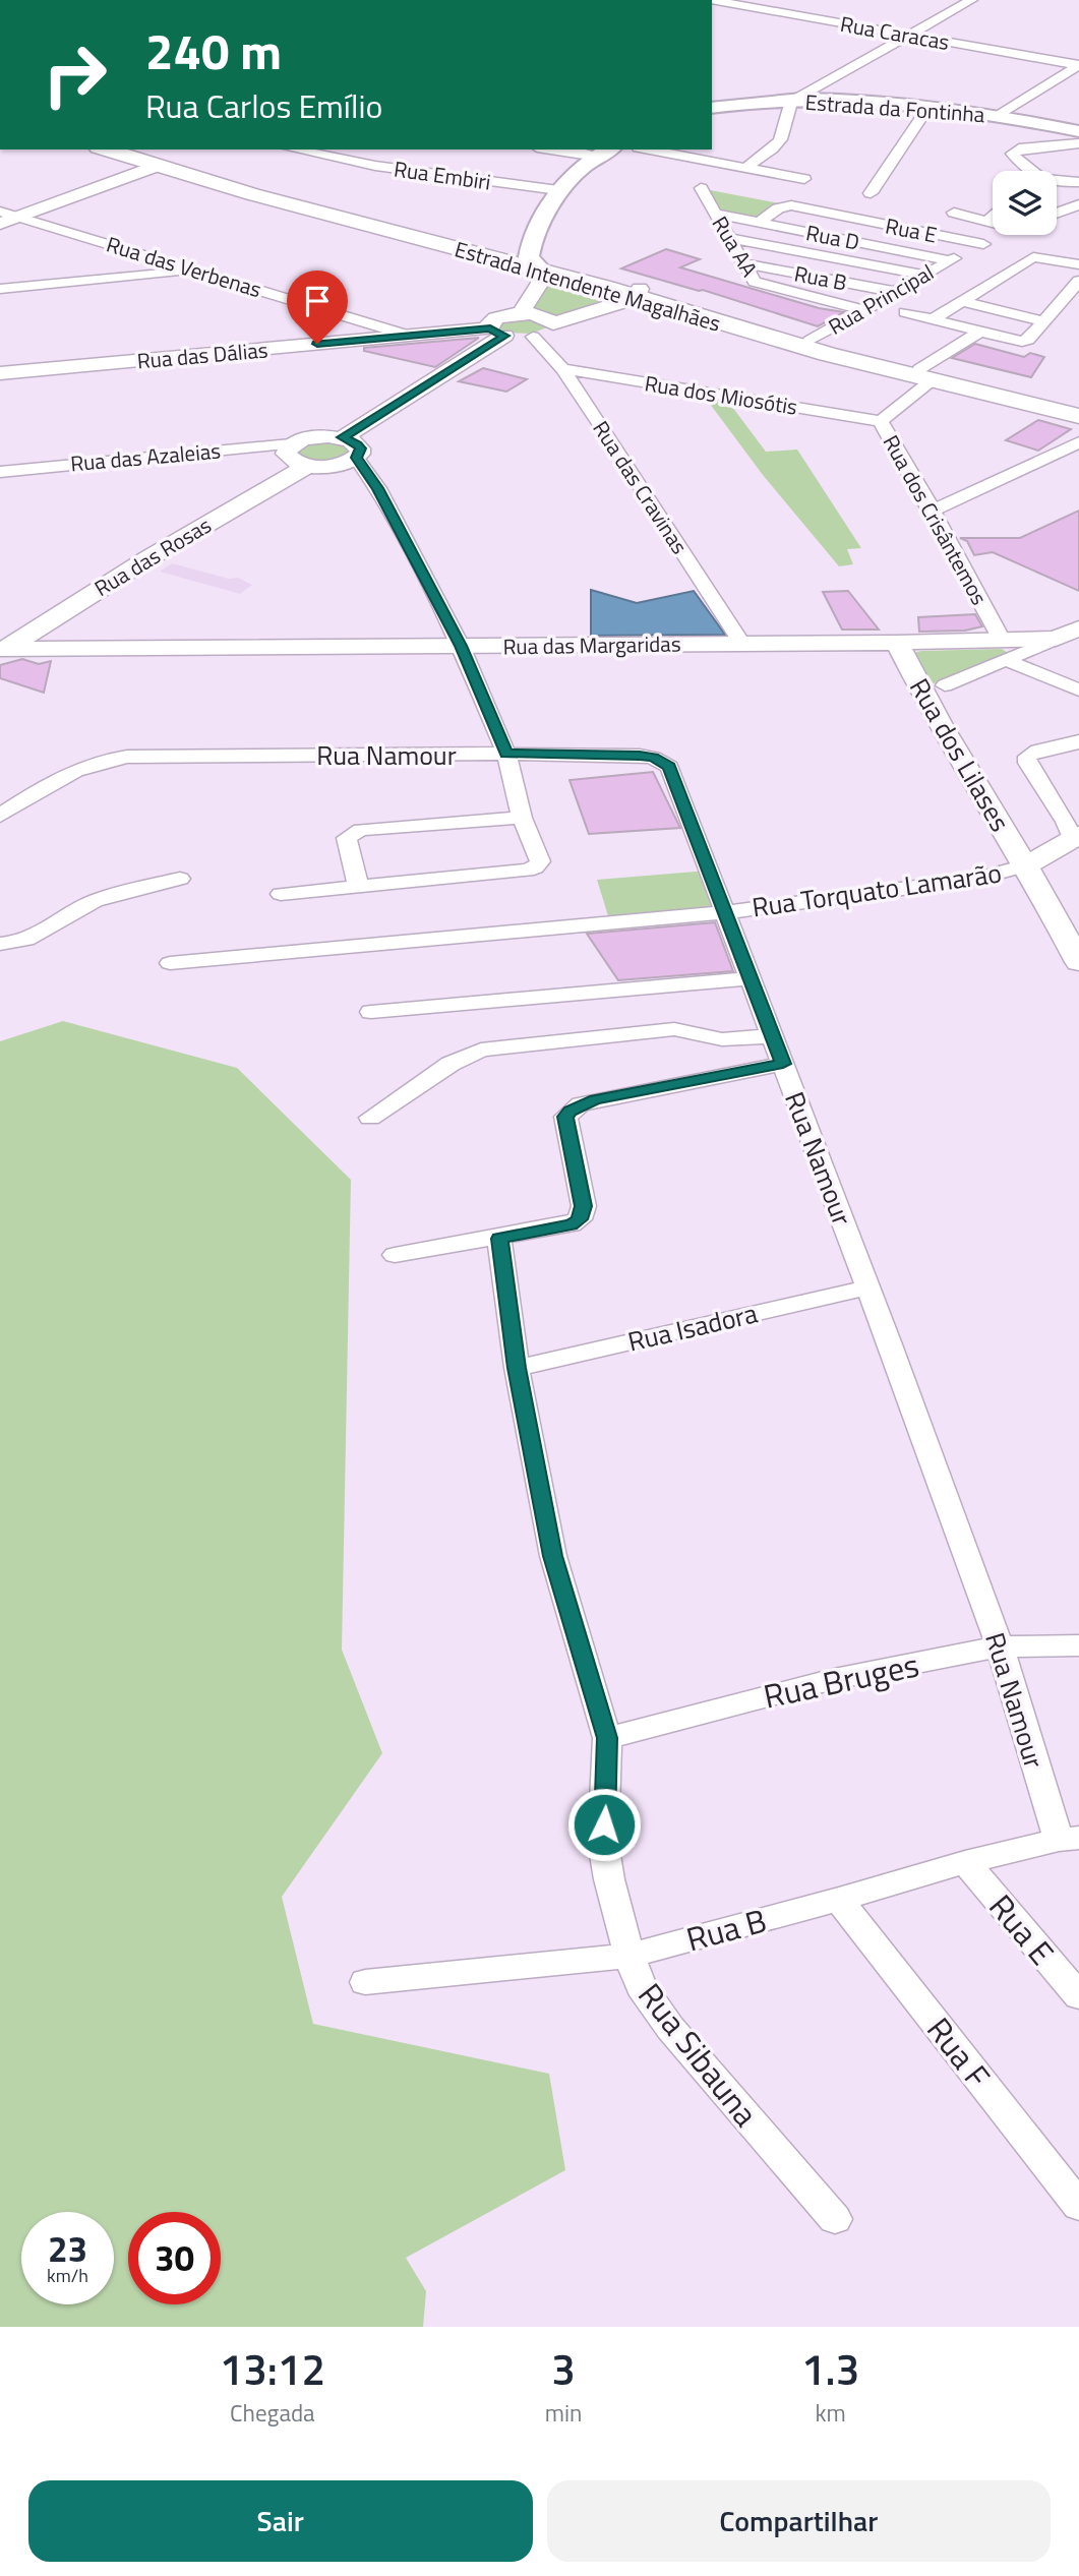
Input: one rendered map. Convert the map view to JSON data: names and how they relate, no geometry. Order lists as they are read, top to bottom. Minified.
{"streets":{"main road":["Estrada da Fontinha","Estrada Intendente Magalhães"],"street":["Rua Caracas","Rua Embiri","Rua E","Rua D","Rua AA","Rua das Verbenas","Rua B","Rua Principal","Rua das Dálias","Rua dos Miosótis","Rua das Azaleias","Rua das Cravinas","Rua dos Crisântemos","Rua das Rosas","Rua das Margaridas","Rua Namour","Rua dos Lilases","Rua Torquato Lamarão","Rua Isadora","Rua Bruges","Rua F","Rua Sibauna"]},"crossings":[["Rua E","Rua D"],["Rua E","Rua B"],["Rua E","Rua Principal"],["Rua D","Rua AA"],["Rua D","Rua Principal"],["Rua AA","Rua B"],["Rua AA","Rua Principal"],["Rua das Verbenas","Rua das Dálias"],["Rua B","Rua Principal"],["Rua B","Rua Namour"],["Rua B","Rua F"],["Rua B","Rua Sibauna"],["Estrada Intendente Magalhães","Rua Principal"],["Estrada Intendente Magalhães","Rua dos Crisântemos"],["Rua das Dálias","Rua das Cravinas"],["Rua dos Miosótis","Rua das Cravinas"],["Rua dos Miosótis","Rua dos Crisântemos"],["Rua das Cravinas","Rua das Margaridas"],["Rua dos Crisântemos","Rua das Margaridas"],["Rua das Rosas","Rua das Margaridas"],["Rua das Margaridas","Rua dos Lilases"],["Rua Namour","Rua Torquato Lamarão"],["Rua Namour","Rua Isadora"],["Rua Namour","Rua Bruges"],["Rua dos Lilases","Rua Torquato Lamarão"],["Rua Isadora","Rua Sibauna"],["Rua Bruges","Rua Sibauna"]],"page":{"turn":["240 m","Rua Carlos Emílio"],"speed":"23 km/h","limit":"30","eta":["13:12","Chegada","3","min","1.3","km"],"buttons":["Sair","Compartilhar"]}}
